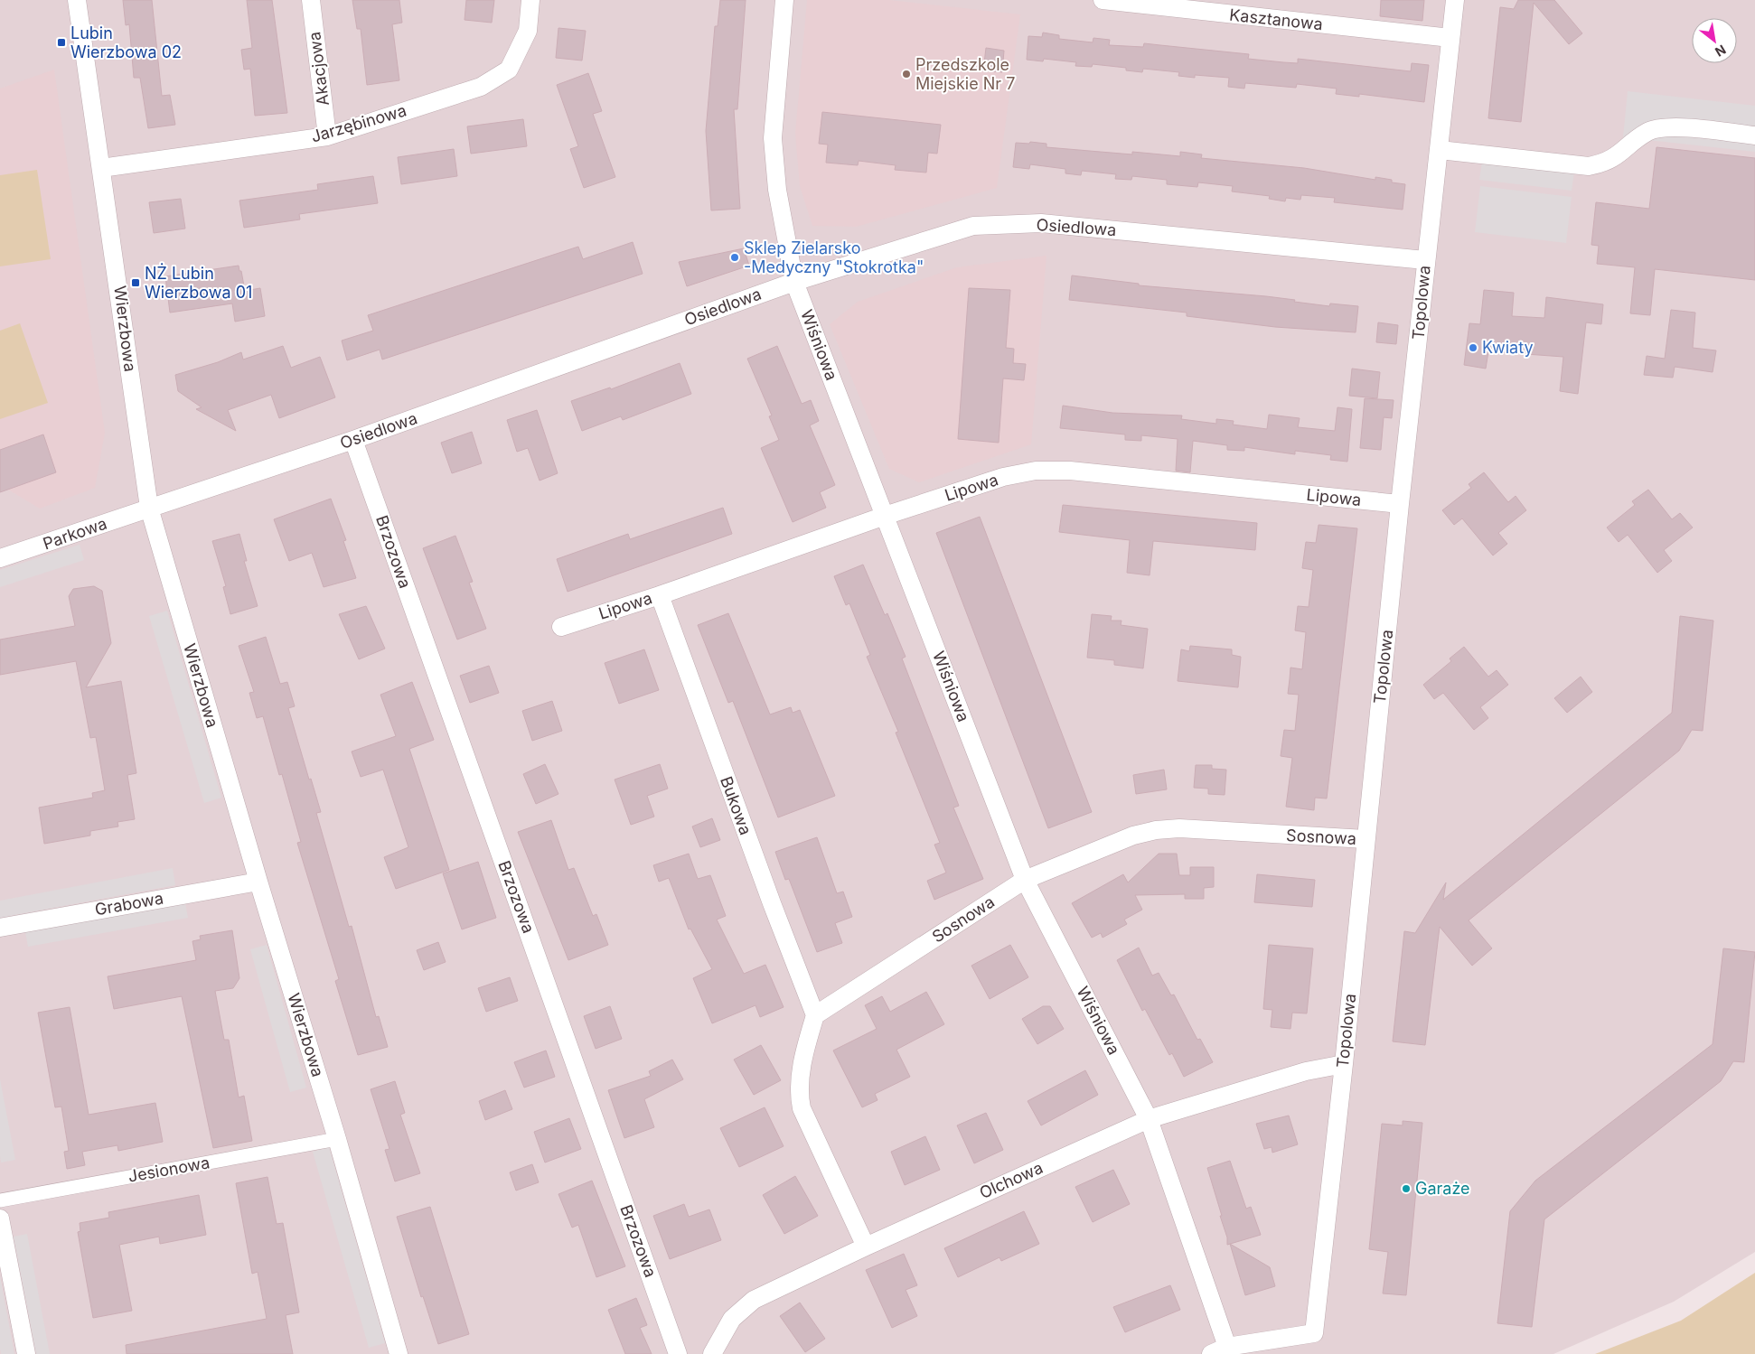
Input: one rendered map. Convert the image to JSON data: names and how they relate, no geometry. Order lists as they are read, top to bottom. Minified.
{"streets":{"street":["Kasztanowa","Akacjowa","Jarzębinowa","Osiedlowa","Topolowa","Wierzbowa","Wiśniowa","Lipowa","Parkowa","Brzozowa","Bukowa","Sosnowa","Grabowa","Jesionowa","Olchowa"]},"crossings":[["Kasztanowa","Topolowa"],["Akacjowa","Jarzębinowa"],["Jarzębinowa","Wierzbowa"],["Osiedlowa","Topolowa"],["Osiedlowa","Wierzbowa"],["Osiedlowa","Wiśniowa"],["Osiedlowa","Parkowa"],["Osiedlowa","Brzozowa"],["Topolowa","Wiśniowa"],["Topolowa","Lipowa"],["Topolowa","Sosnowa"],["Topolowa","Olchowa"],["Wierzbowa","Parkowa"],["Wierzbowa","Grabowa"],["Wierzbowa","Jesionowa"],["Wiśniowa","Lipowa"],["Wiśniowa","Sosnowa"],["Wiśniowa","Olchowa"],["Lipowa","Bukowa"],["Bukowa","Sosnowa"]],"places":{"transit":["Lubin Wierzbowa 02","NŻ Lubin Wierzbowa 01"],"other":["Przedszkole Miejskie Nr 7","Sklep Zielarsko -Medyczny \"Stokrotka\"","Kwiaty","Garaże"]},"north":"bottom right"}
